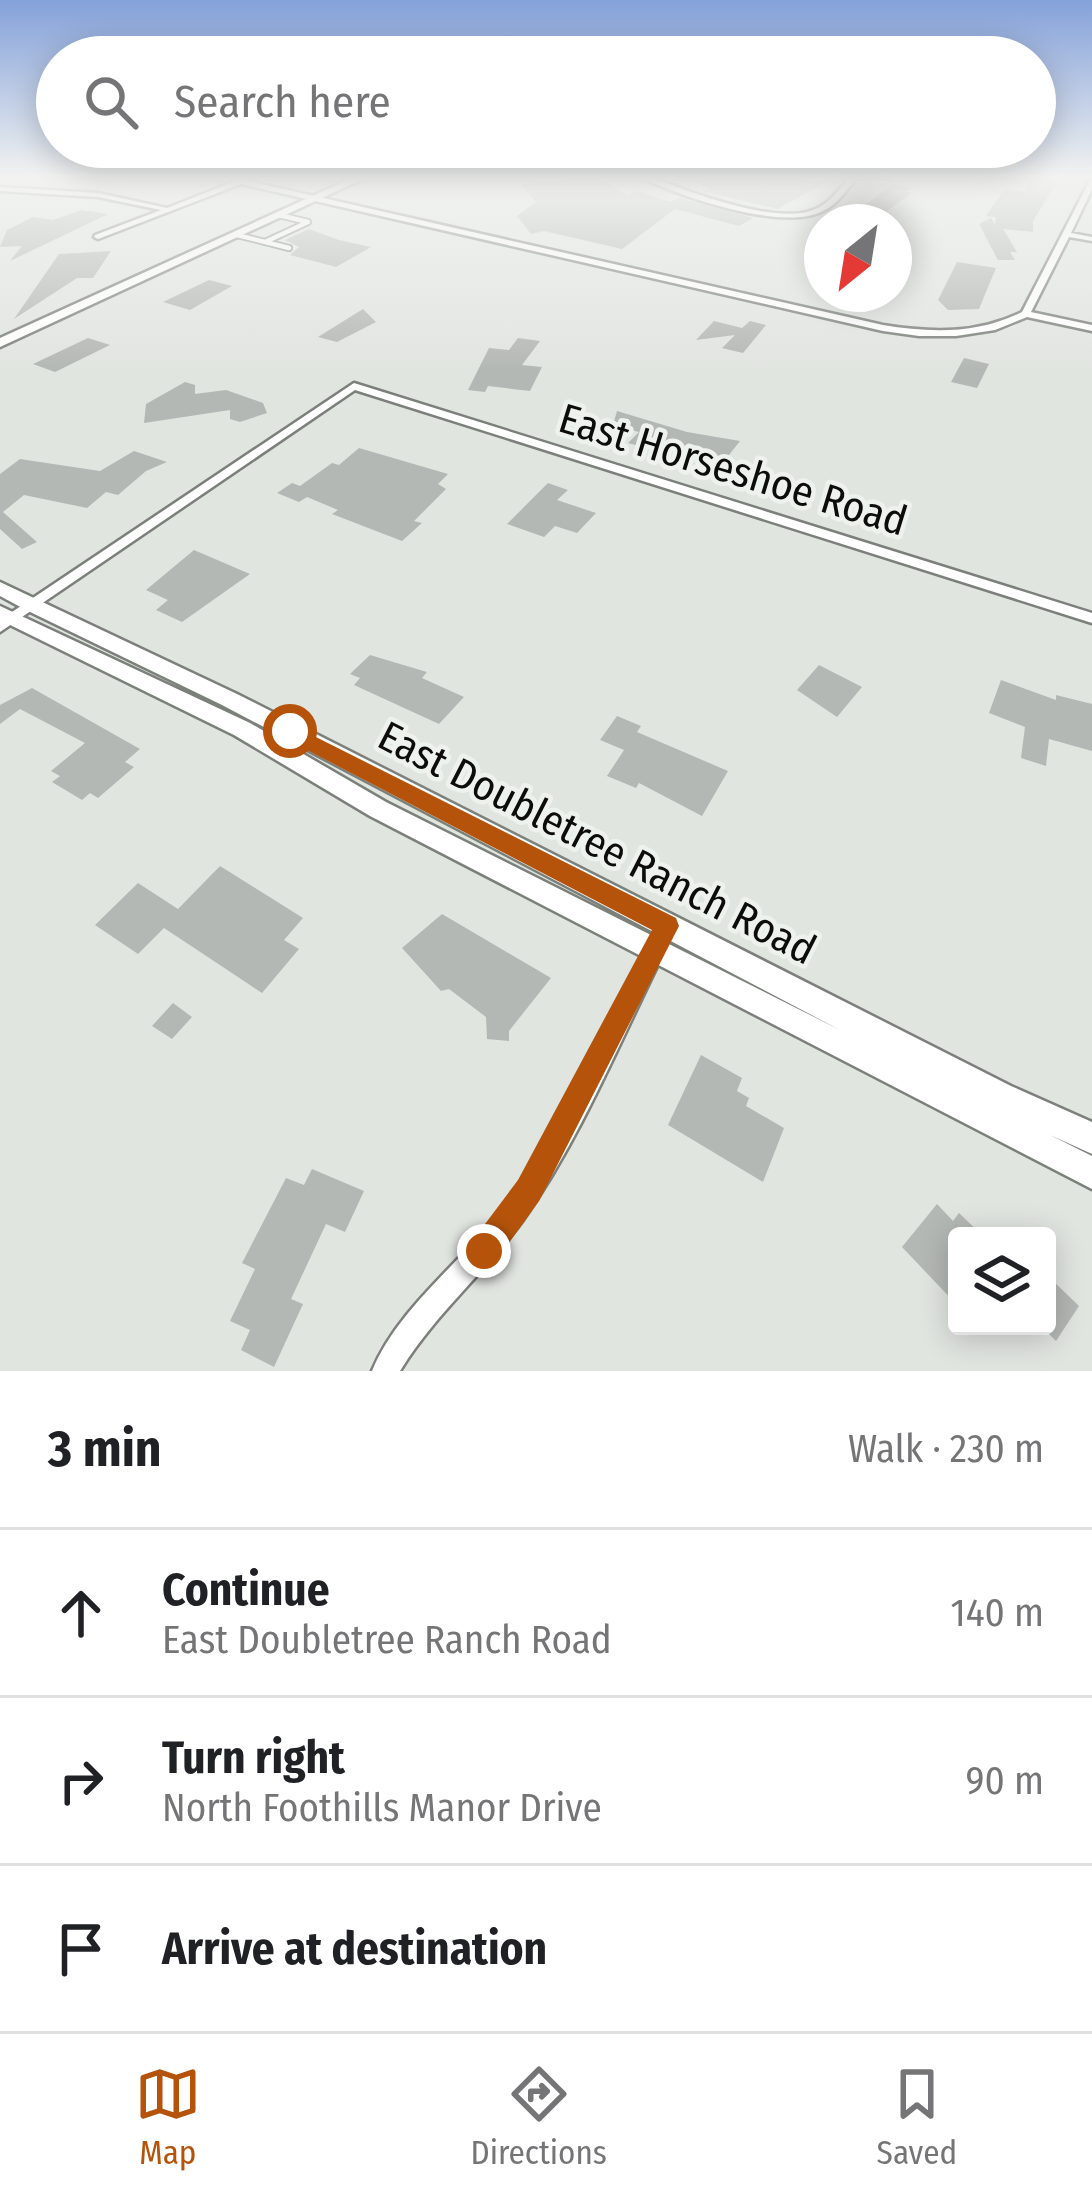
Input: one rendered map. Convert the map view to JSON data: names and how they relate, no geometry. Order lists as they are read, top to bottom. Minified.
{"streets":{"main road":["East Doubletree Ranch Road"],"street":["East Horseshoe Road"]},"crossings":[["East Horseshoe Road","East Doubletree Ranch Road"]],"north":"bottom left","page":{"search":"Search here","heading":["3 min","Walk · 230 m"],"list":[["Continue","East Doubletree Ranch Road","140 m"],["Turn right","North Foothills Manor Drive","90 m"],"Arrive at destination"],"nav":["Map","Directions","Saved"]}}
